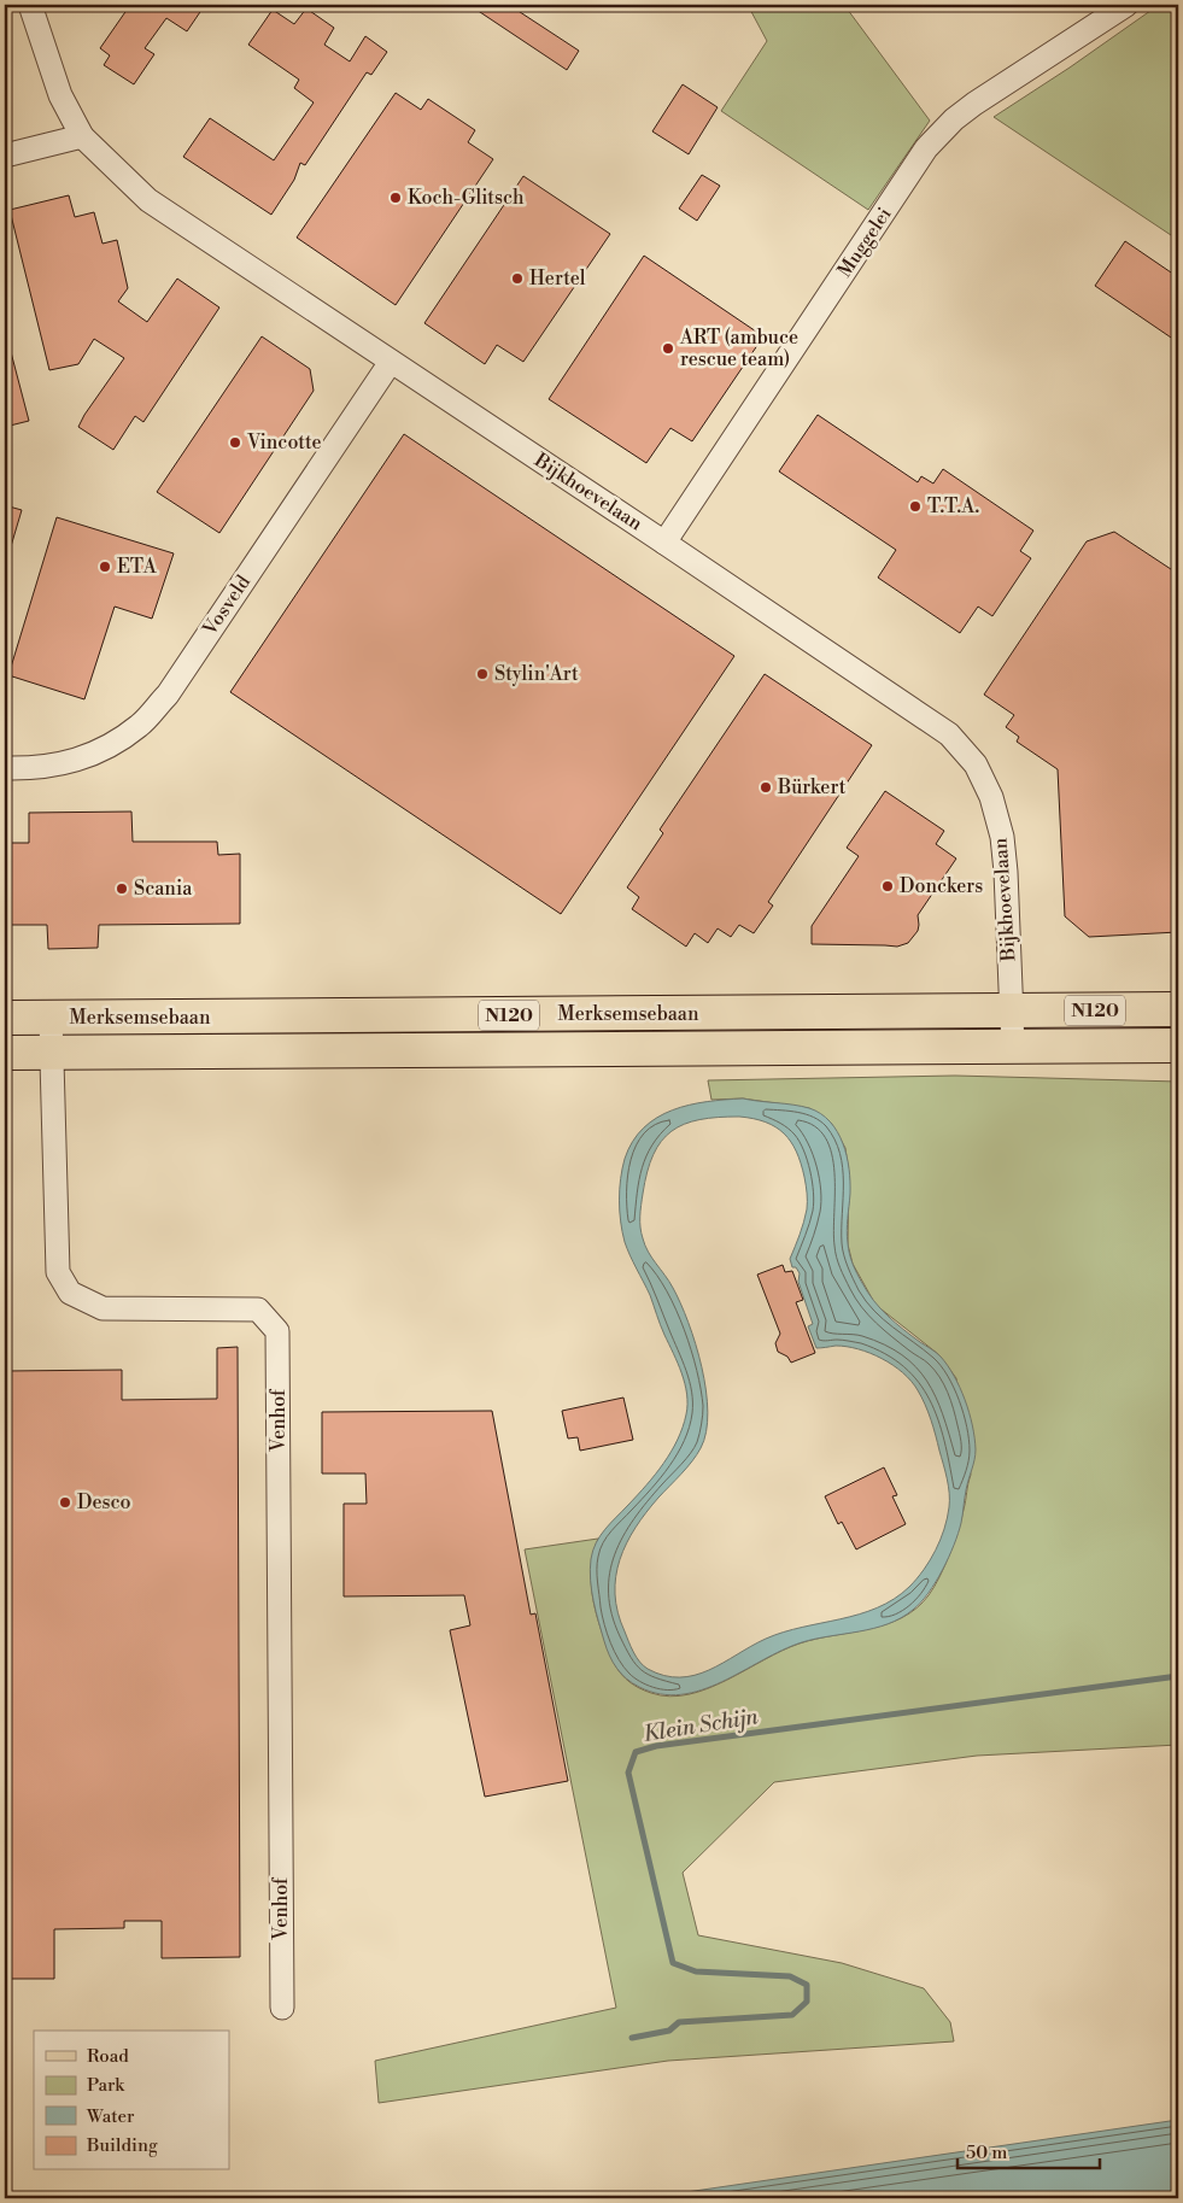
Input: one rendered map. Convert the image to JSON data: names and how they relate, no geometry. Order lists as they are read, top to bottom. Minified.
{"streets":{"main road":["N120","Merksemsebaan"],"street":["Muggelei","Bijkhoevelaan","Vosveld","Venhof"]},"crossings":[["Muggelei","Bijkhoevelaan"],["Bijkhoevelaan","Vosveld"],["Bijkhoevelaan","Merksemsebaan"],["Merksemsebaan","Venhof"]],"water":["Klein Schijn"],"places":["Koch-Glitsch","Hertel","ART (ambuce rescue team)","Vincotte","T.T.A.","ETA","Stylin'Art","Bürkert","Donckers","Scania","Desco"],"legend":["Road","Park","Water","Building"],"scale_bar":"50 m"}
